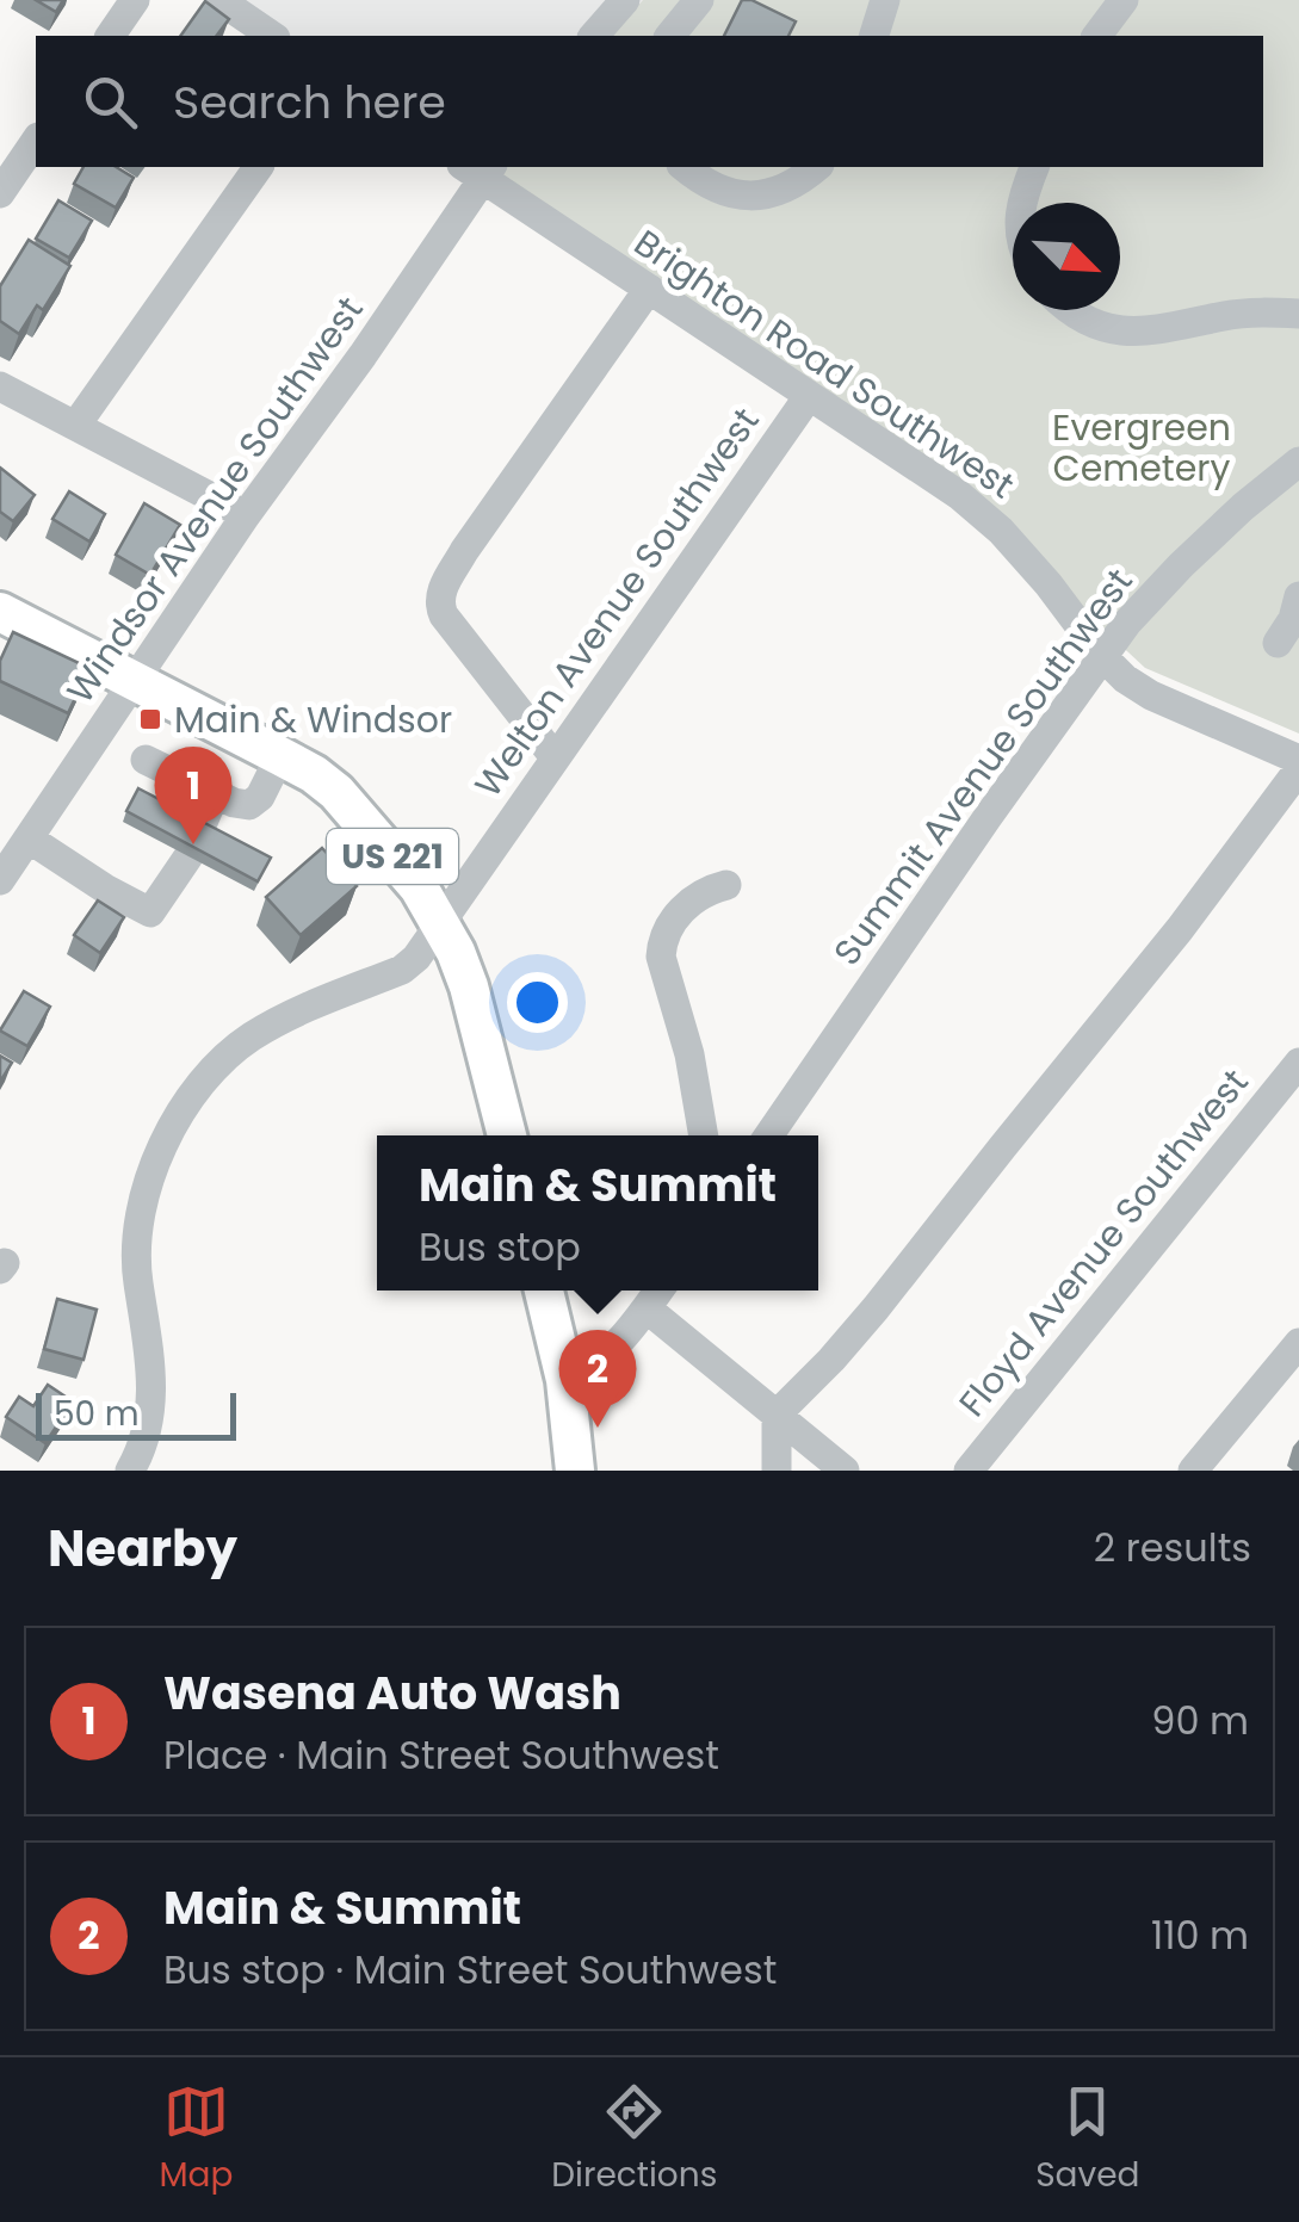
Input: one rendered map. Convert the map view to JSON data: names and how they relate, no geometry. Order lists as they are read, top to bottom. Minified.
{"streets":{"main road":["US 221"],"street":["Brighton Road Southwest","Windsor Avenue Southwest","Welton Avenue Southwest","Summit Avenue Southwest","Floyd Avenue Southwest"]},"crossings":[["Brighton Road Southwest","Windsor Avenue Southwest"],["Brighton Road Southwest","Welton Avenue Southwest"],["Brighton Road Southwest","Summit Avenue Southwest"],["Windsor Avenue Southwest","US 221"],["Welton Avenue Southwest","US 221"]],"parks":["Evergreen Cemetery"],"places":{"transit":["Main & Windsor"]},"scale_bar":"50 m","north":"bottom right","page":{"search":"Search here","pins":["1","2"],"popup":["Main & Summit","Bus stop"],"scale":"50 m","heading":["Nearby","2 results"],"list":[{"mark":"1","name":"Wasena Auto Wash","note":"Place · Main Street Southwest","value":"90 m"},{"mark":"2","name":"Main & Summit","note":"Bus stop · Main Street Southwest","value":"110 m"}],"nav":["Map","Directions","Saved"]}}
